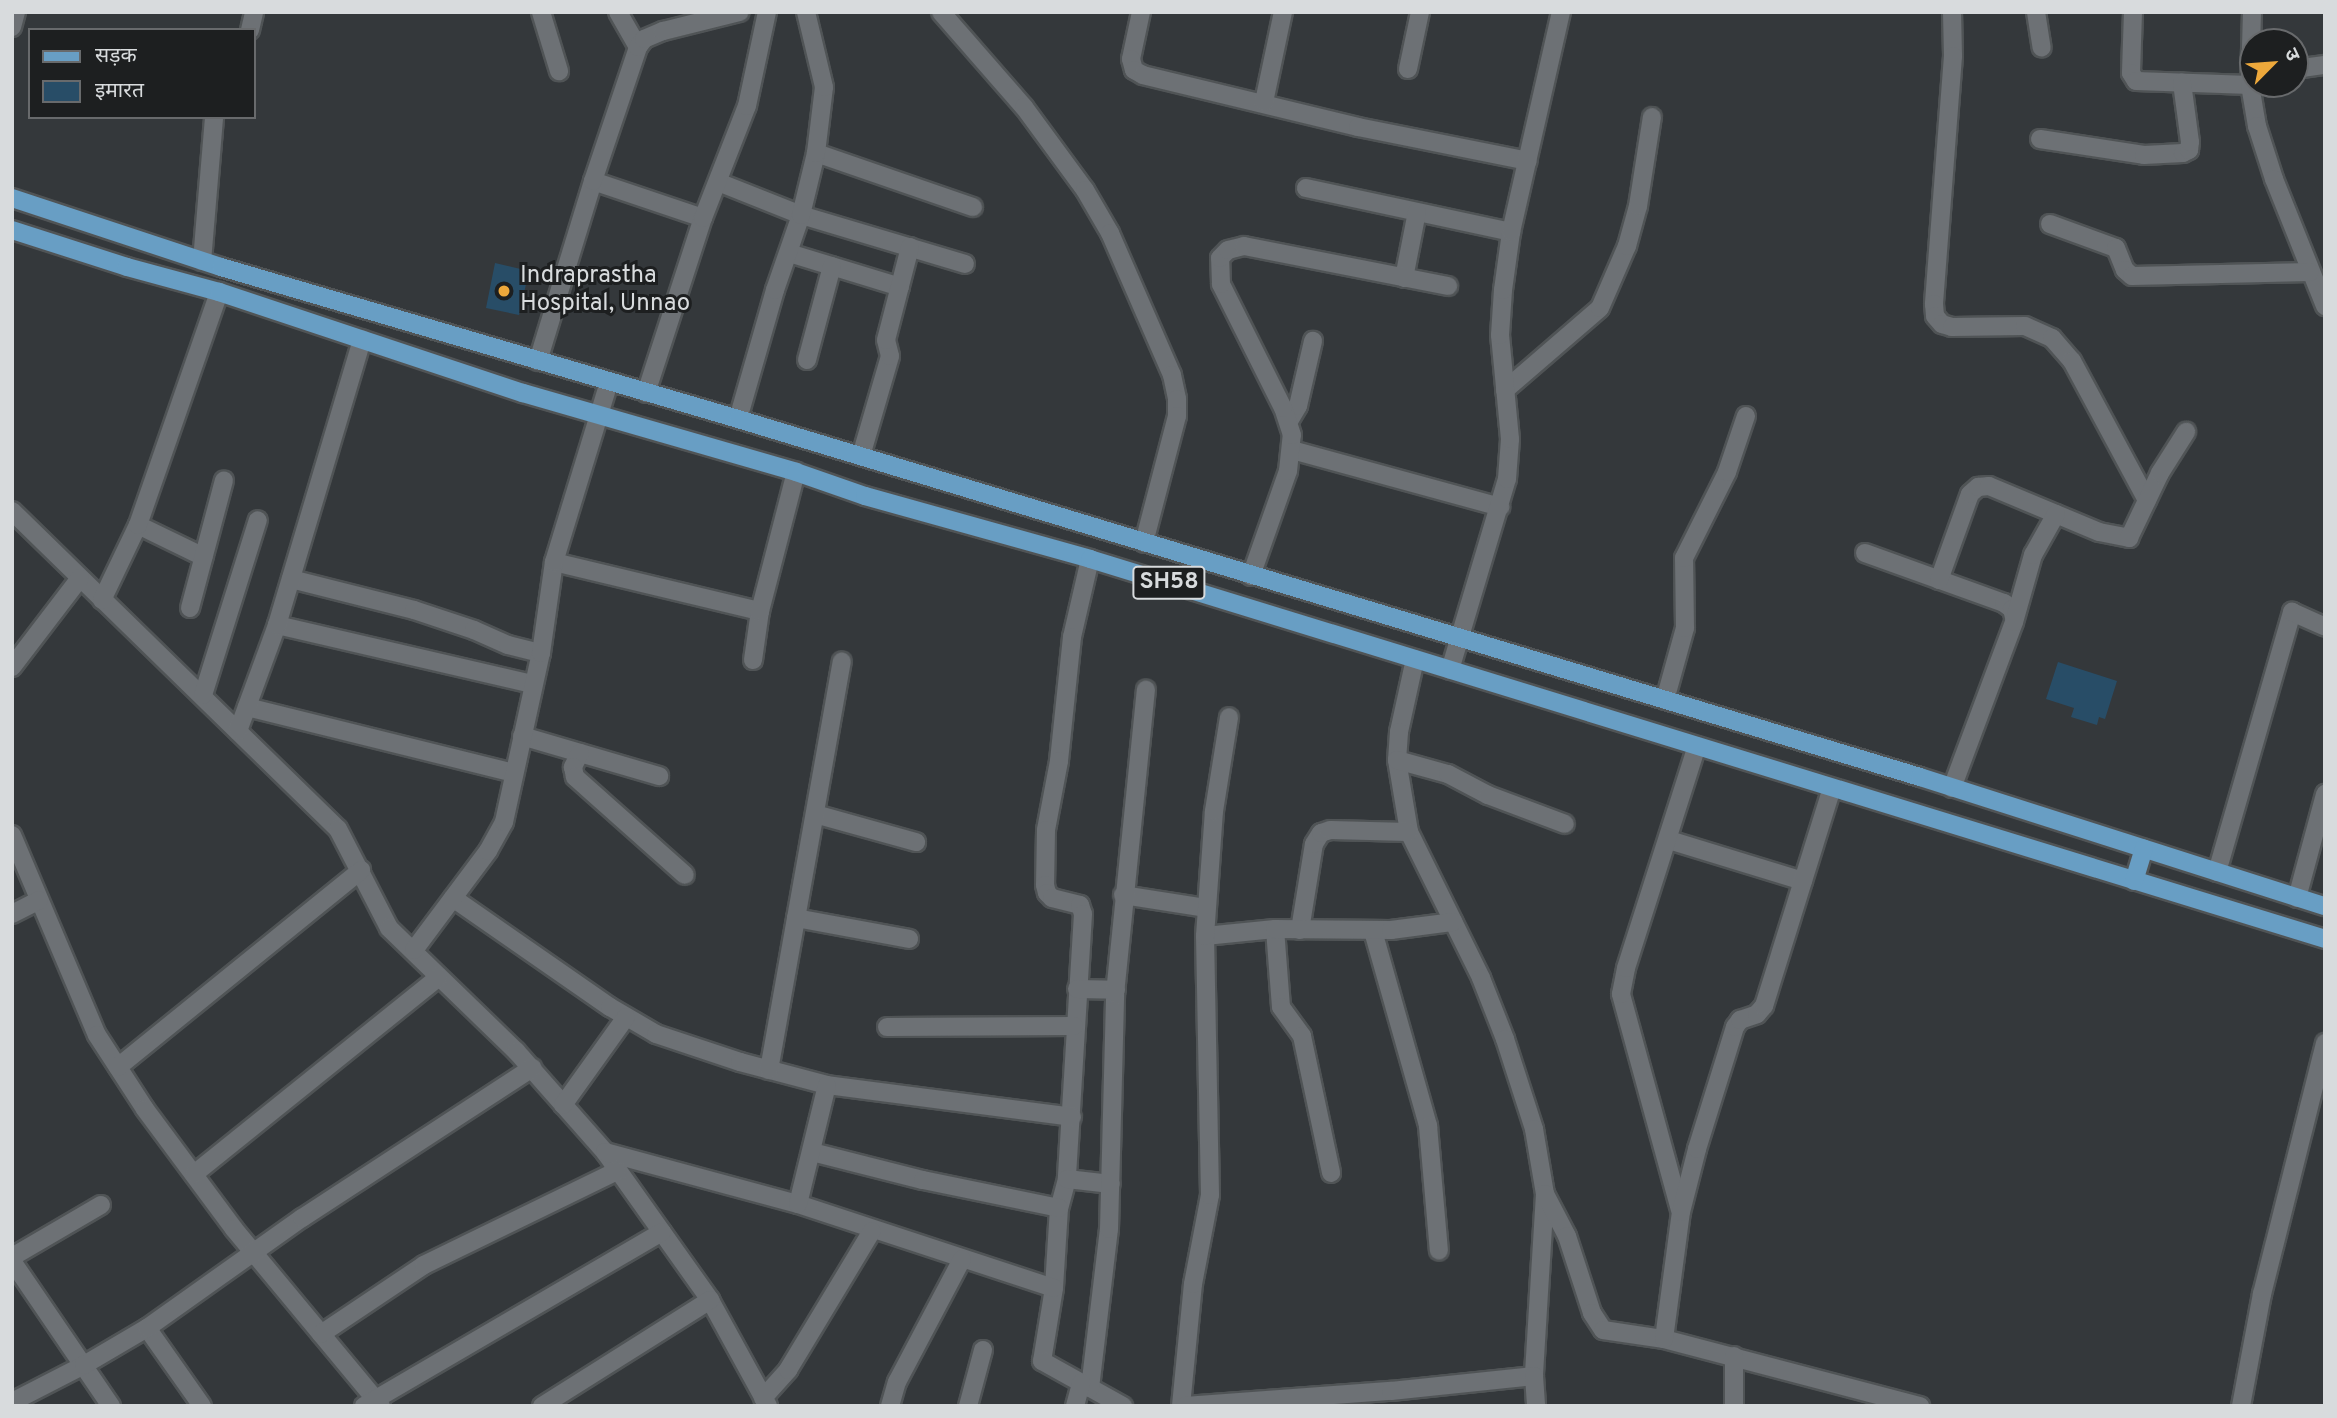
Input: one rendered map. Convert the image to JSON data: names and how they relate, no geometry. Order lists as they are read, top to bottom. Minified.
{"streets":{"main road":["SH58"]},"places":["Indraprastha Hospital, Unnao"],"legend":["सड़क","इमारत"],"north":"top right"}
